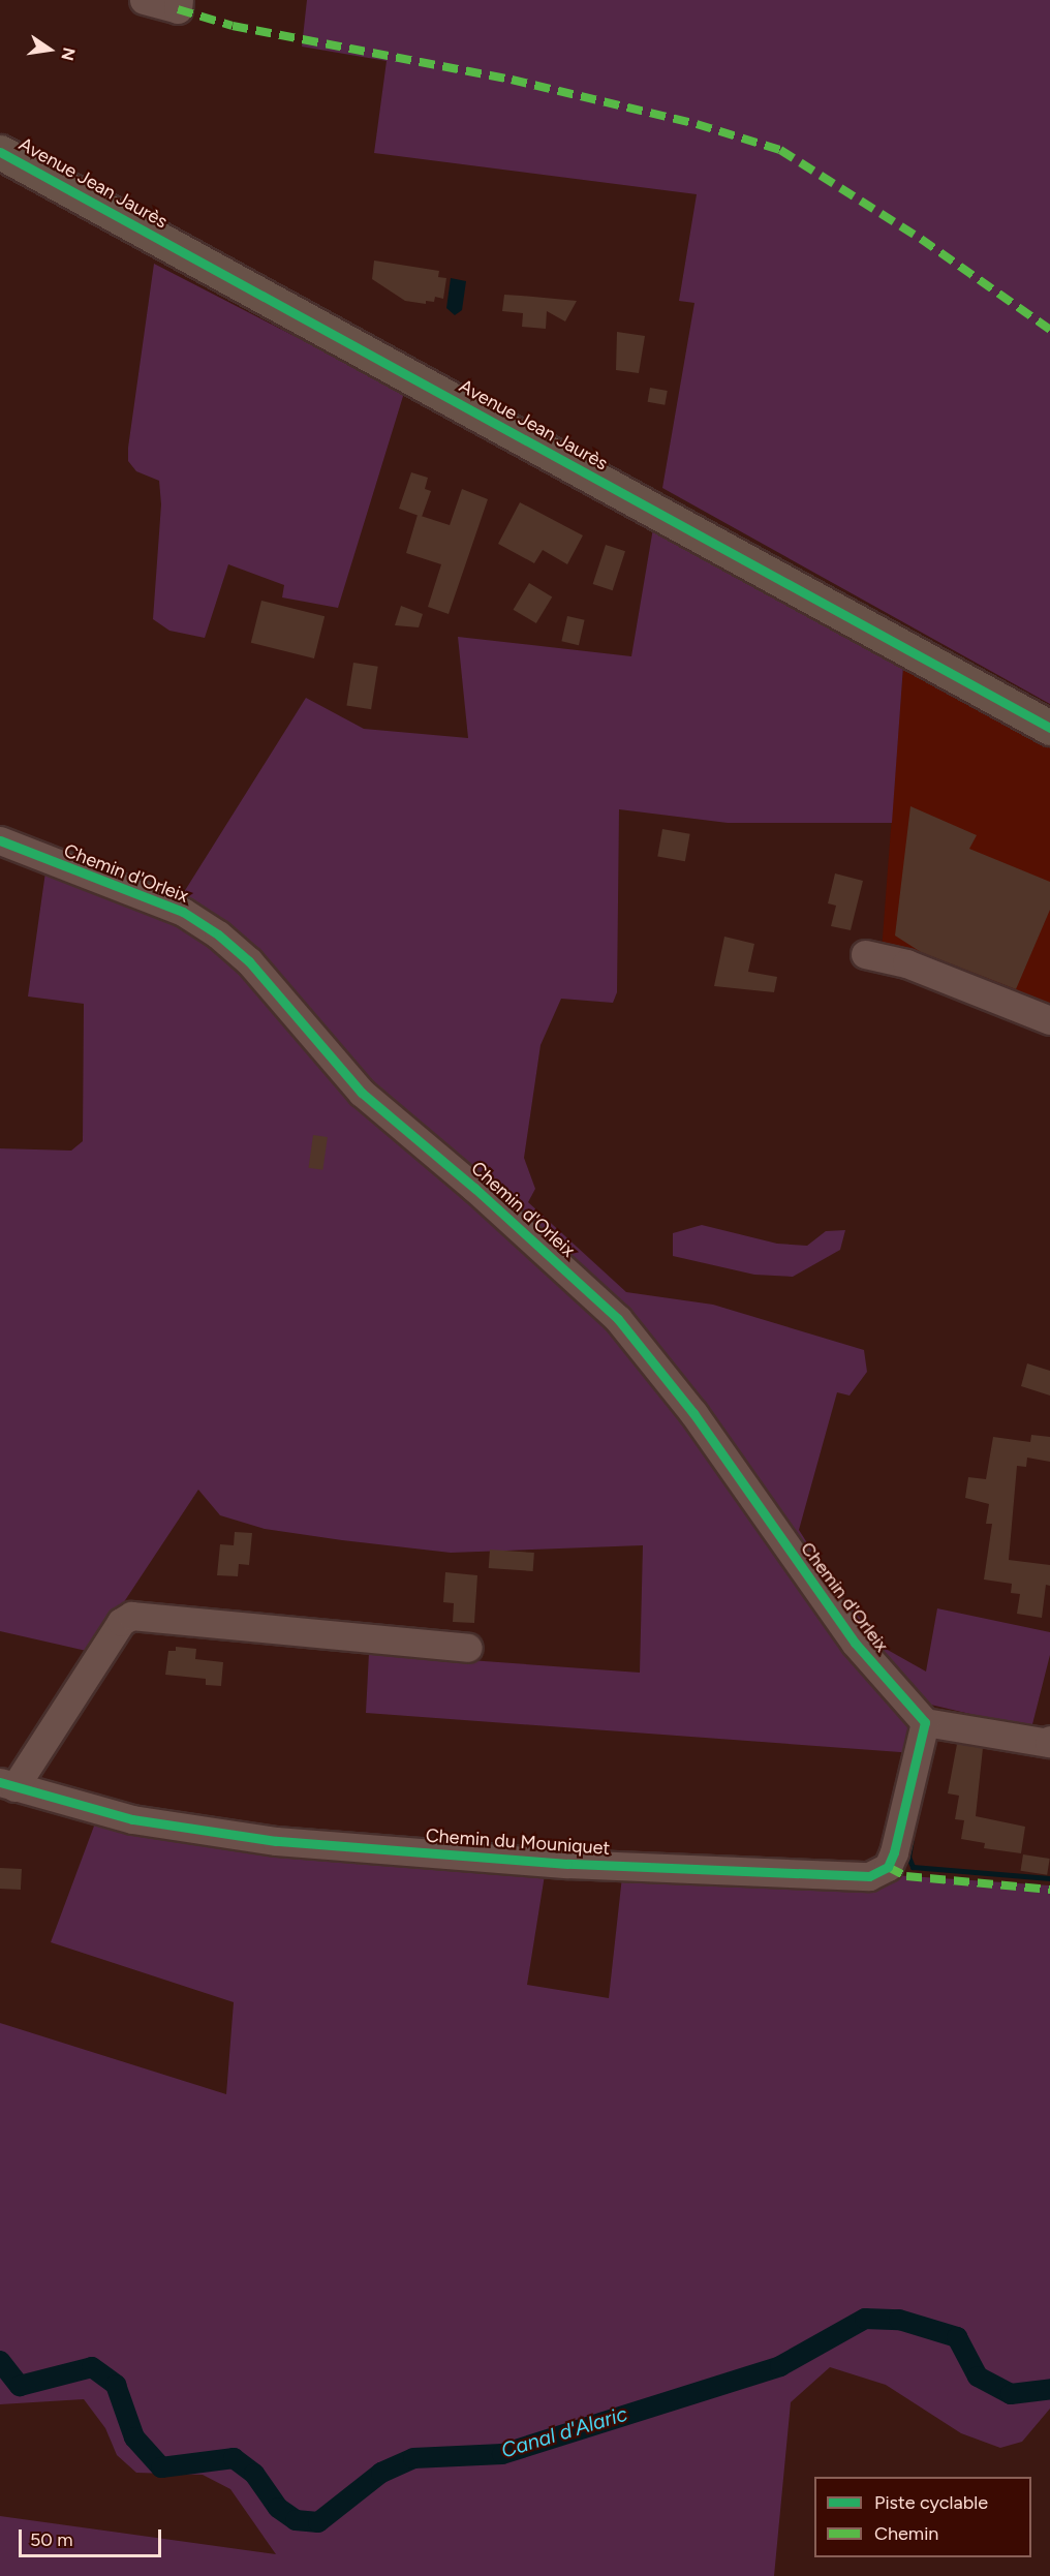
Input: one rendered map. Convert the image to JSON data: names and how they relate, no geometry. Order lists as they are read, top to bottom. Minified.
{"streets":{"main road":["Avenue Jean Jaurès"],"street":["Chemin d'Orleix","Chemin du Mouniquet"]},"crossings":[["Chemin d'Orleix","Chemin du Mouniquet"]],"water":["Canal d'Alaric"],"legend":["Piste cyclable","Chemin"],"scale_bar":"50 m","north":"right"}
